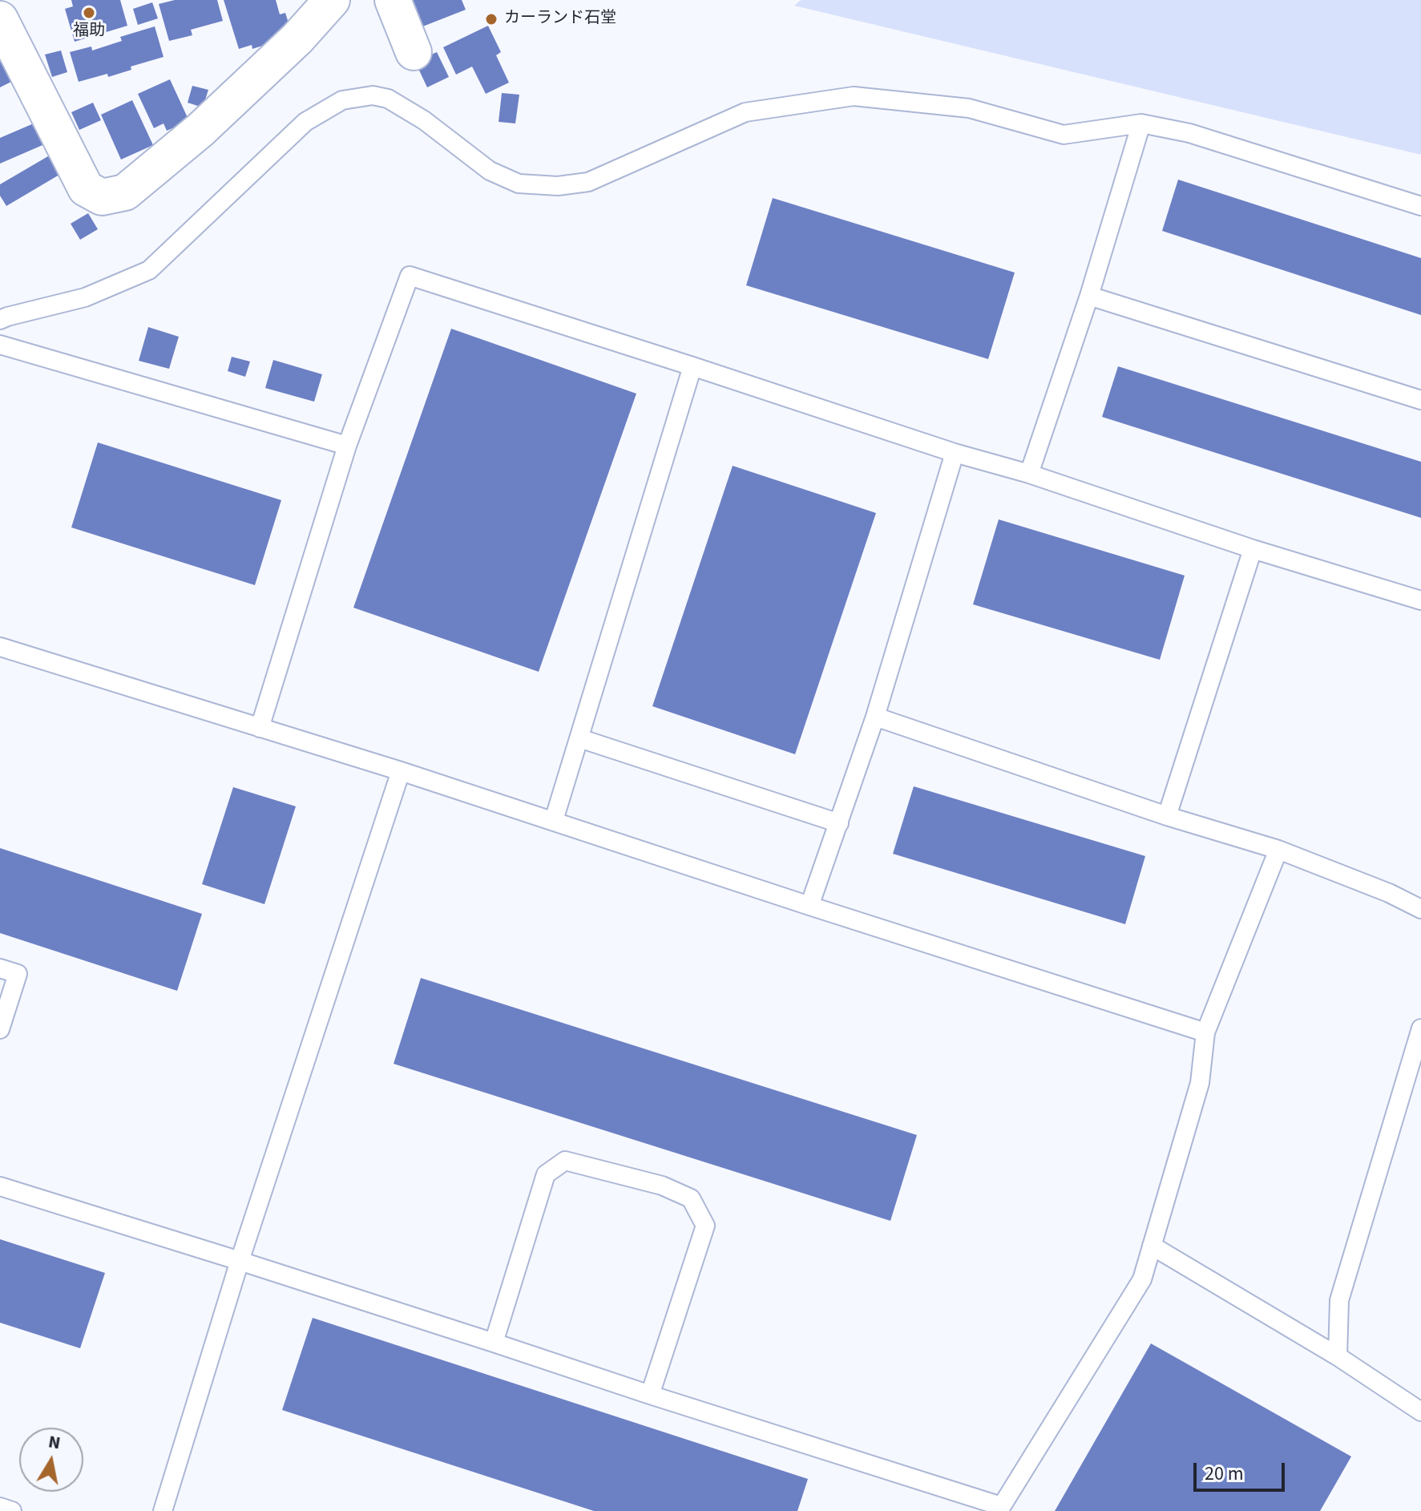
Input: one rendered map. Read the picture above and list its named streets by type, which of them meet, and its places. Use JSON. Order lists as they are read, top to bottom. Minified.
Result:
{"places":["福助","カーランド石堂"],"scale_bar":"20 m","north":"top"}
